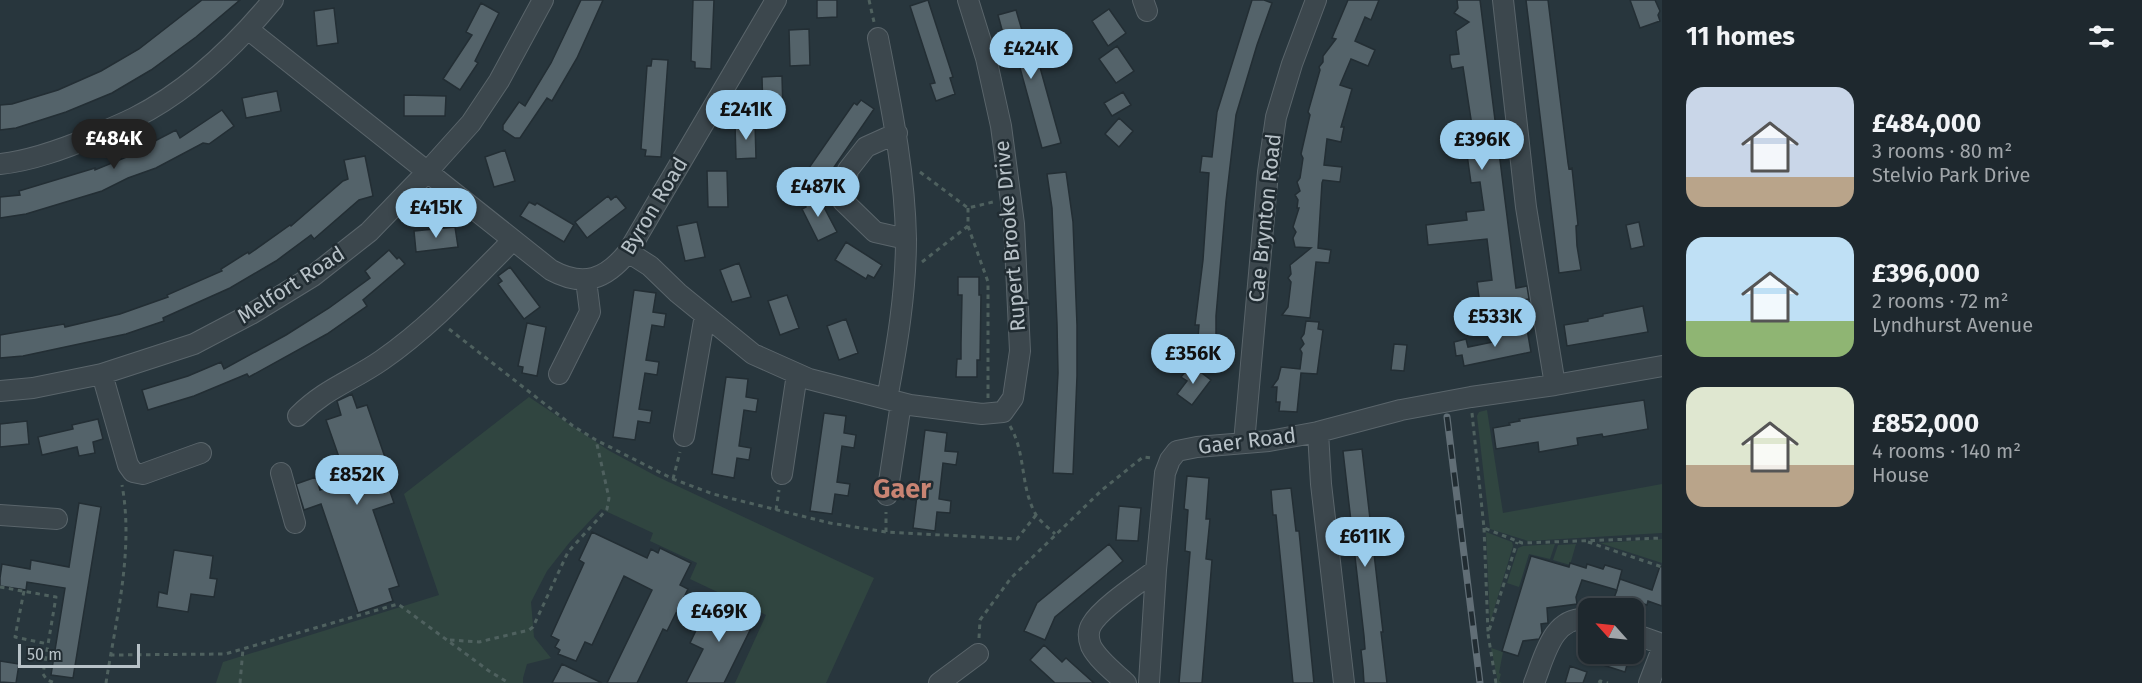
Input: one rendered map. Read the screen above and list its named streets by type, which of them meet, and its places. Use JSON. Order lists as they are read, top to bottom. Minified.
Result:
{"streets":{"street":["Byron Road","Cae Brynton Road","Rupert Brooke Drive","Melfort Road","Gaer Road"]},"crossings":[["Cae Brynton Road","Gaer Road"]],"districts":["Gaer"],"scale_bar":"50 m","north":"top left","page":{"heading":"11 homes","price":["£424K","£241K","£484K","£396K","£487K","£415K","£533K","£356K","£852K","£611K","£469K"],"list":[{"name":"£484,000","note":"3 rooms · 80 m² · Stelvio Park Drive"},{"name":"£396,000","note":"2 rooms · 72 m² · Lyndhurst Avenue"},{"name":"£852,000","note":"4 rooms · 140 m² · House"}],"scale":"50 m"}}
